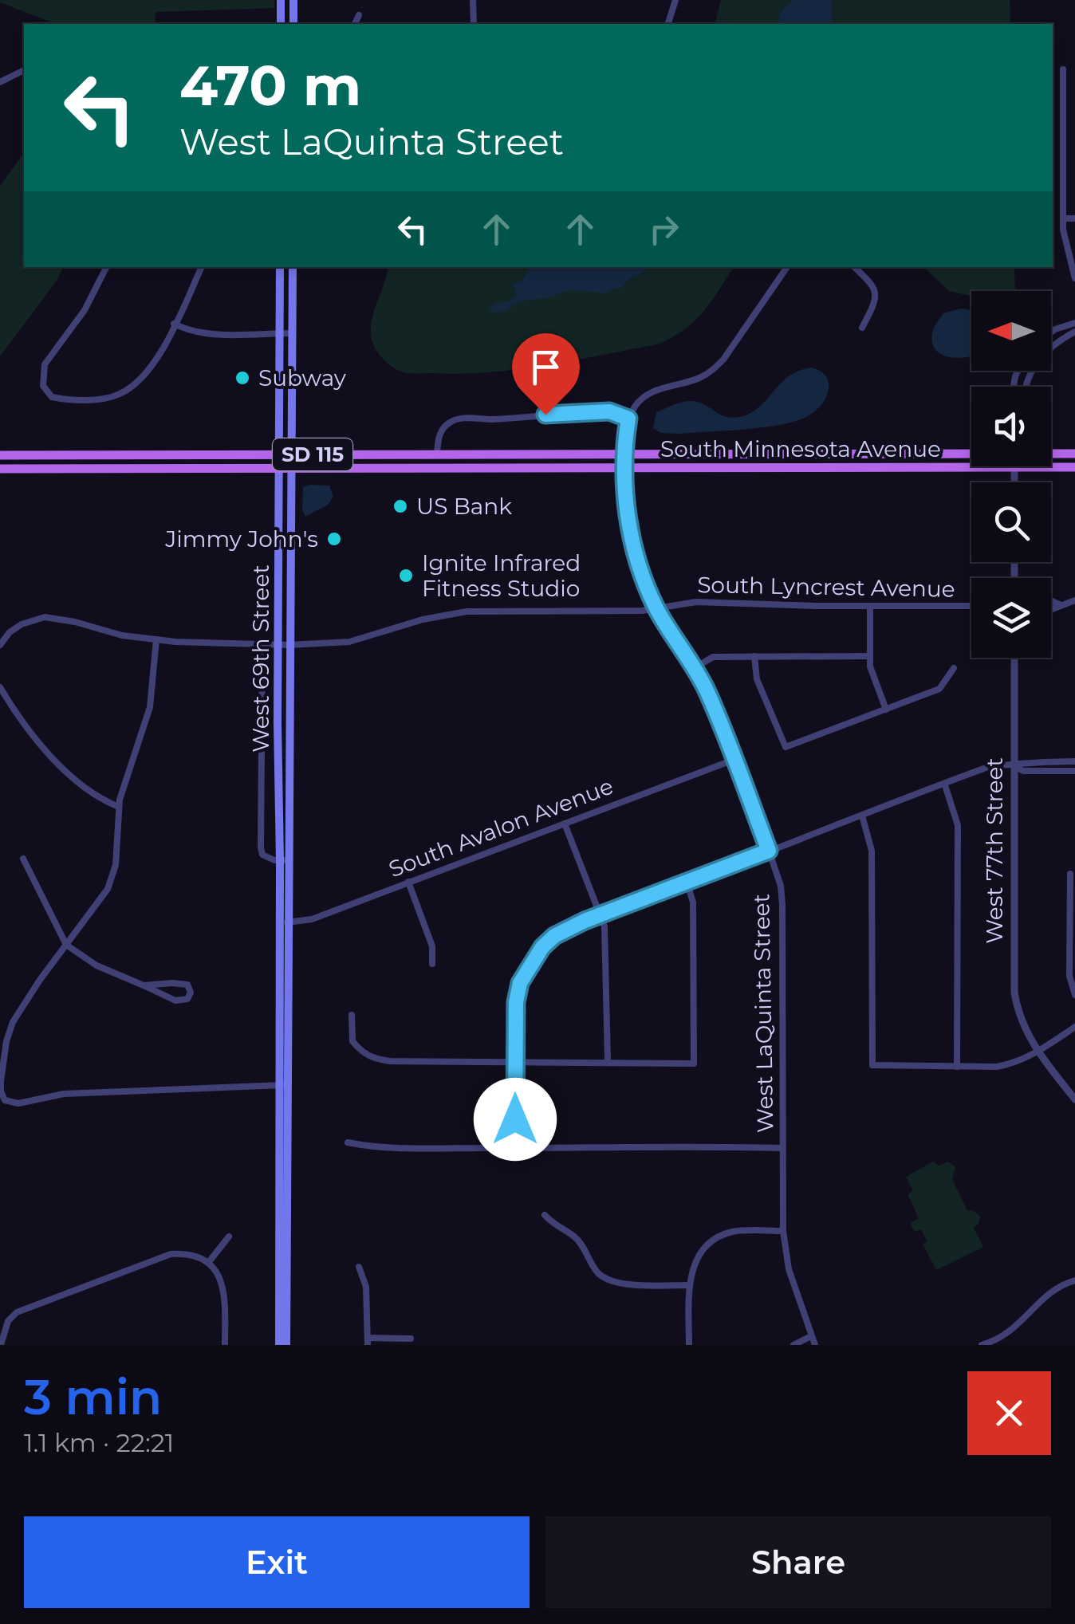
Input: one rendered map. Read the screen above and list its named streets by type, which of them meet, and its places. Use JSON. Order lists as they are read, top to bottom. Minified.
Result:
{"streets":{"main road":["South Minnesota Avenue","SD 115","West 69th Street"],"street":["South Lyncrest Avenue","South Avalon Avenue","West 77th Street","West LaQuinta Street"]},"crossings":[["South Minnesota Avenue","West 69th Street"],["South Minnesota Avenue","West LaQuinta Street"],["South Lyncrest Avenue","West 69th Street"],["South Lyncrest Avenue","West LaQuinta Street"],["West 69th Street","South Avalon Avenue"],["South Avalon Avenue","West LaQuinta Street"]],"places":["Subway","US Bank","Jimmy John's","Ignite Infrared Fitness Studio"],"north":"left","page":{"turn":["470 m","West LaQuinta Street"],"heading":["3 min","1.1 km · 22:21"],"buttons":["Exit","Share"]}}
